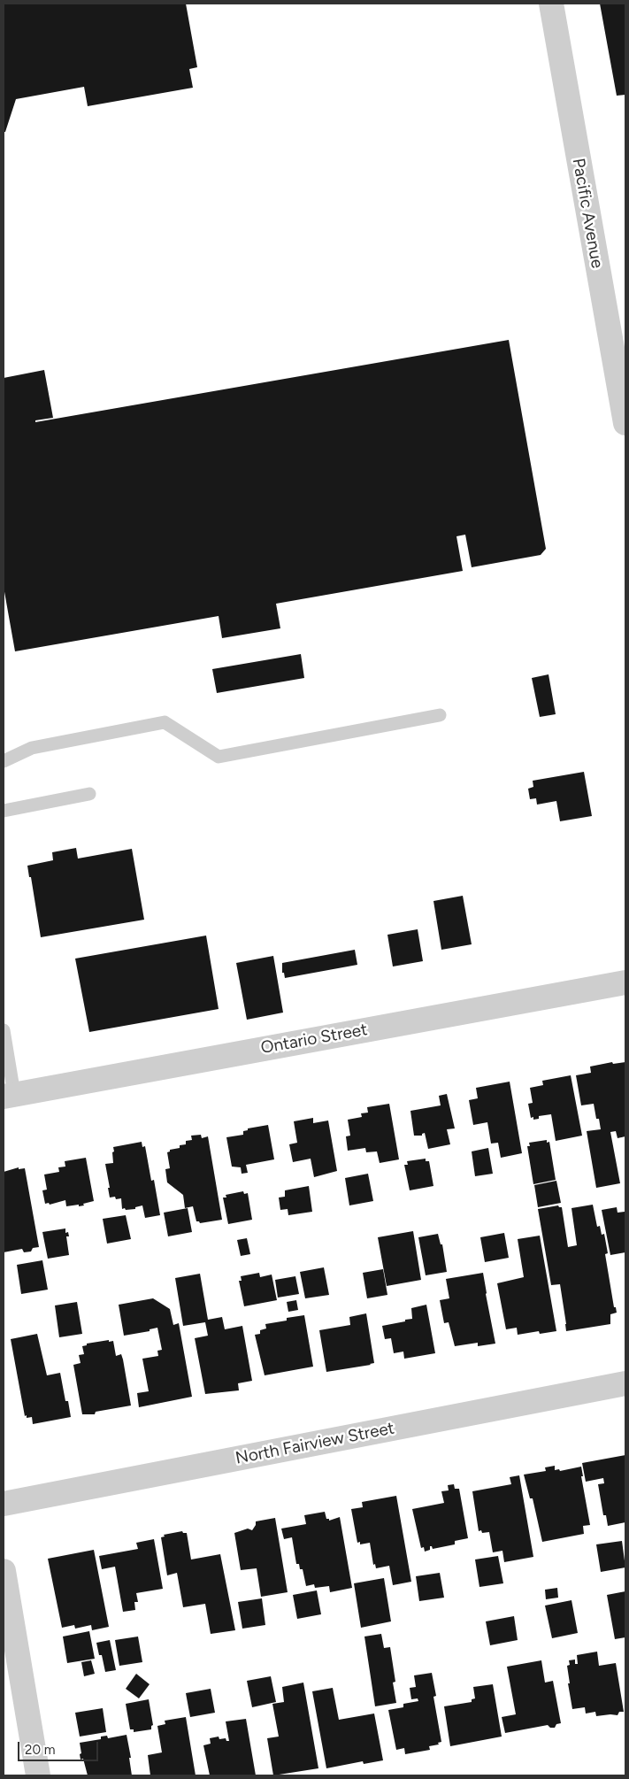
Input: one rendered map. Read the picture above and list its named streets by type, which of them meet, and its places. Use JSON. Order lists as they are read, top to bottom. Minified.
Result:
{"streets":{"street":["Pacific Avenue","Ontario Street","North Fairview Street"]},"scale_bar":"20 m"}
